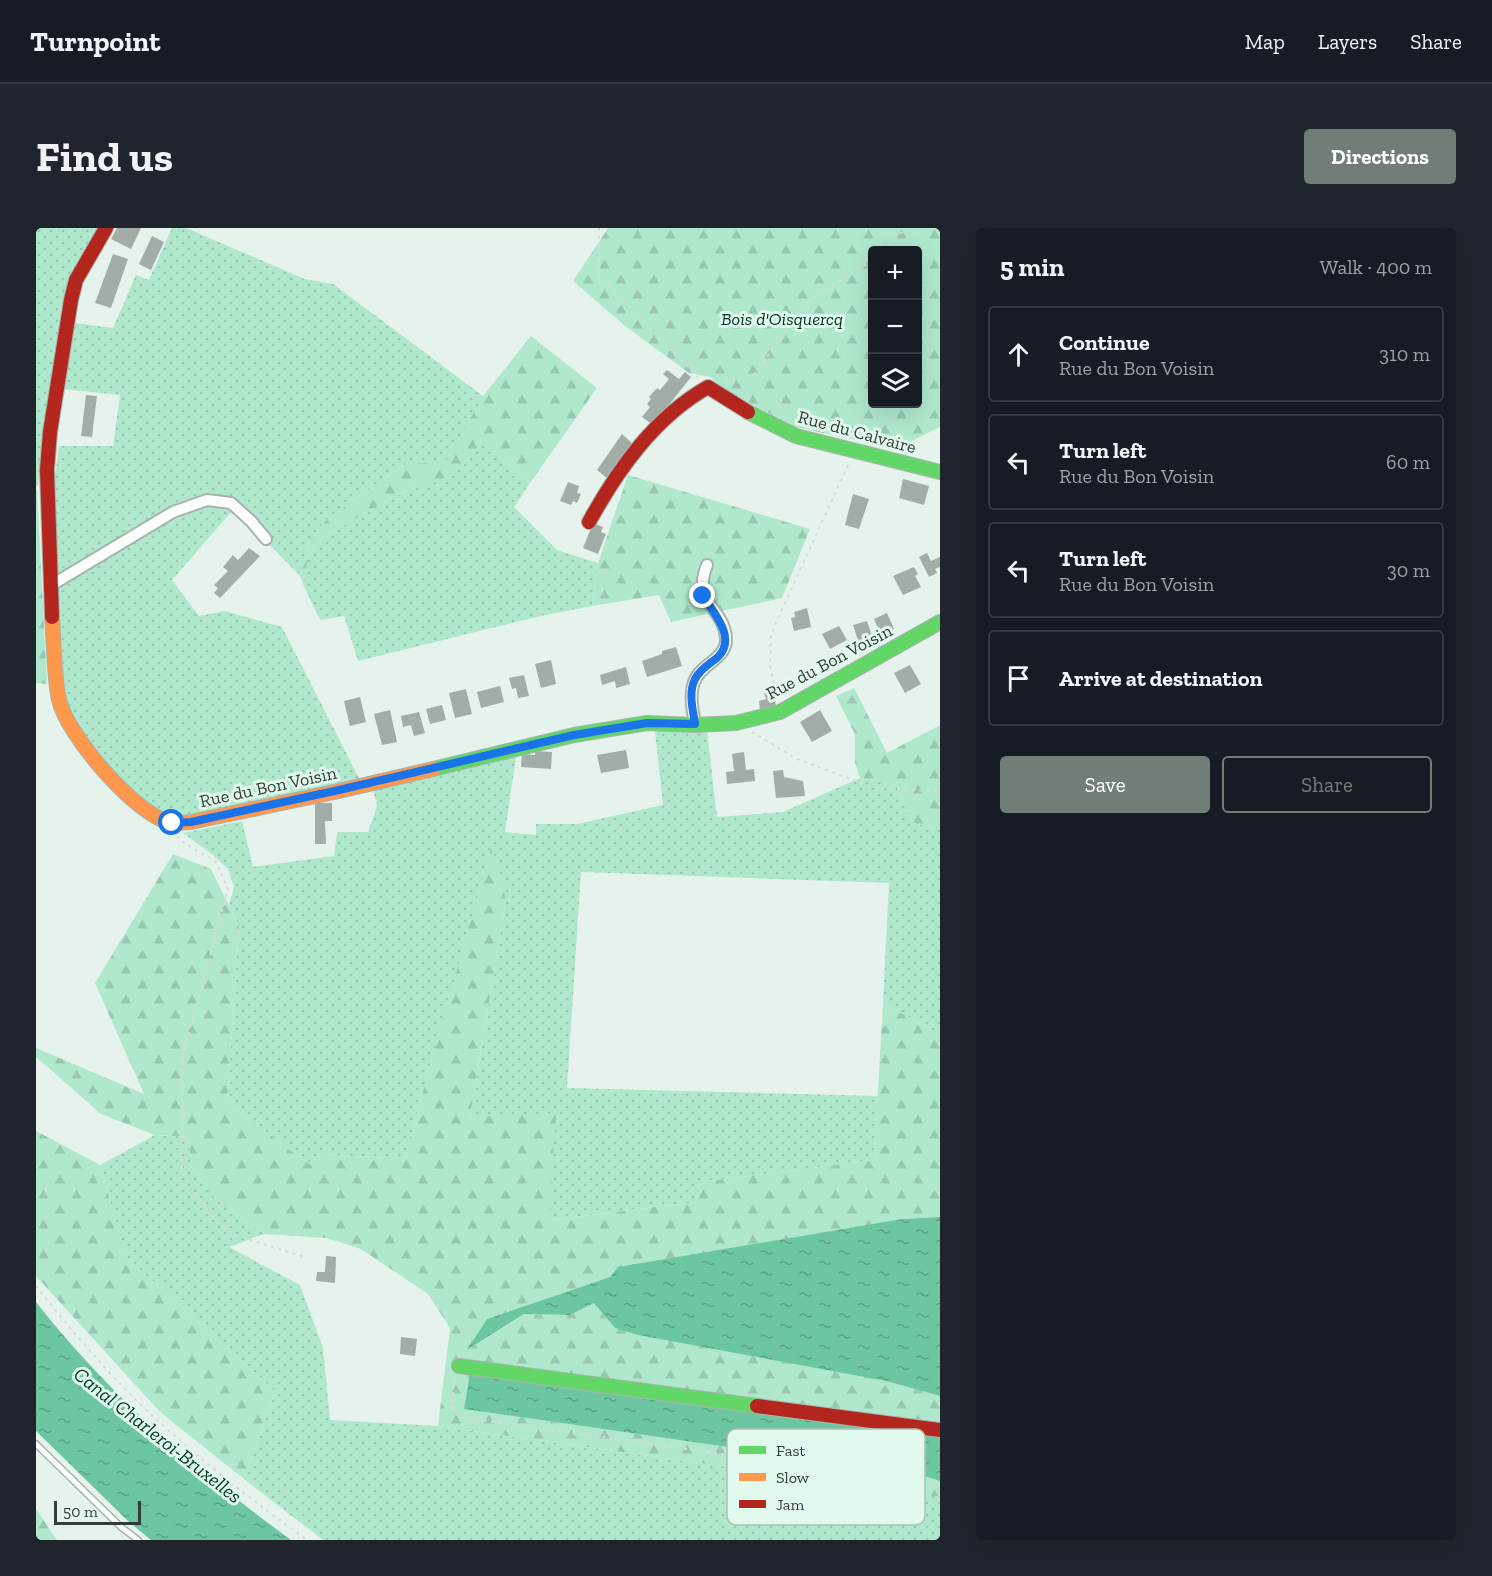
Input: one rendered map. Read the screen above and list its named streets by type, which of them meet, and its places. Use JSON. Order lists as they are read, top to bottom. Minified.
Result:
{"streets":{"street":["Rue du Calvaire","Rue du Bon Voisin"]},"water":["Canal Charleroi-Bruxelles"],"parks":["Bois d'Oisquercq"],"legend":["Fast","Slow","Jam"],"scale_bar":"50 m","page":{"header":"Turnpoint","nav":["Map","Layers","Share"],"buttons":["Directions",["Save","Share"]],"title":"Find us","heading":["5 min","Walk · 400 m"],"map_buttons":["+","−"],"list":[["Continue","Rue du Bon Voisin","310 m"],["Turn left","Rue du Bon Voisin","60 m"],["Turn left","Rue du Bon Voisin","30 m"],"Arrive at destination"],"scale":"50 m"}}
